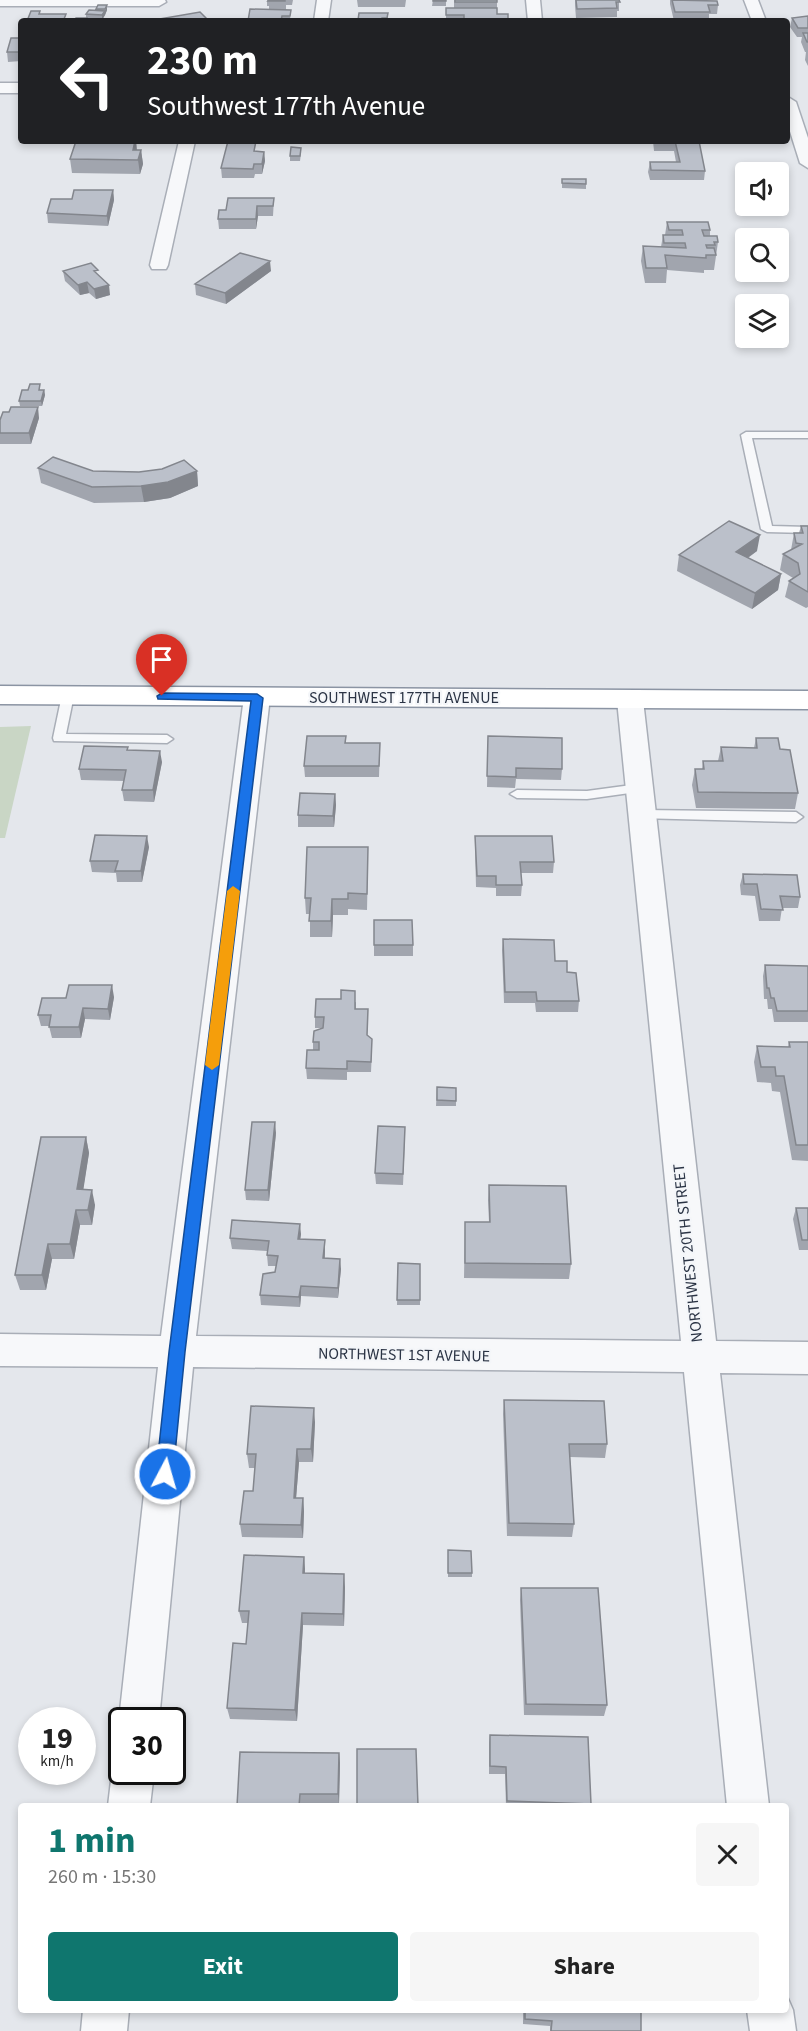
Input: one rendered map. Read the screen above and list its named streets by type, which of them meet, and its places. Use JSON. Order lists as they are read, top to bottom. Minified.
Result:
{"streets":{"highway":["SOUTHWEST 177TH AVENUE"],"street":["NORTHWEST 20TH STREET","NORTHWEST 1ST AVENUE"]},"crossings":[["SOUTHWEST 177TH AVENUE","NORTHWEST 20TH STREET"],["NORTHWEST 20TH STREET","NORTHWEST 1ST AVENUE"]],"page":{"turn":["230 m","Southwest 177th Avenue"],"speed":"19 km/h","limit":"30","heading":["1 min","260 m · 15:30"],"buttons":["Exit","Share"]}}
